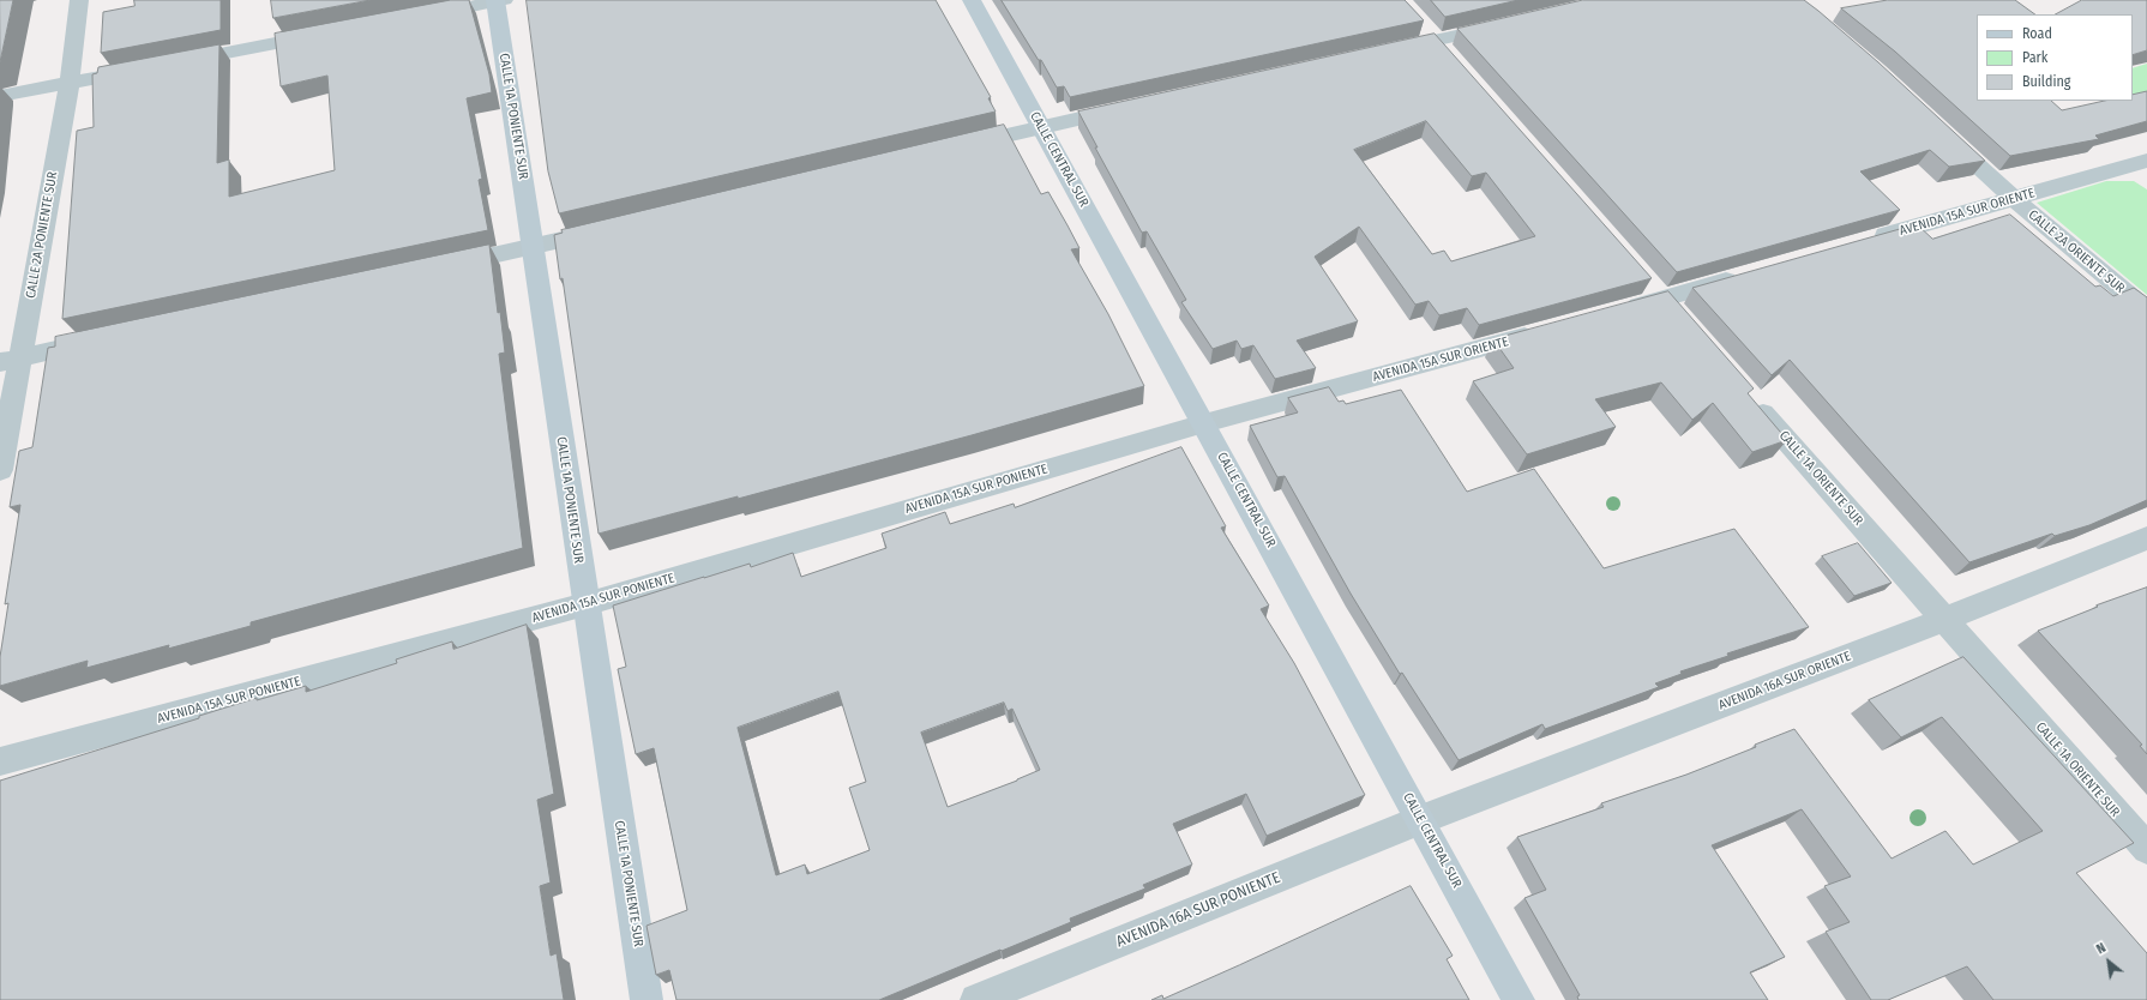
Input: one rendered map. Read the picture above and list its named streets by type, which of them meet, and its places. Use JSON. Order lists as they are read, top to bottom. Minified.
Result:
{"streets":{"street":["CALLE 1A PONIENTE SUR","CALLE CENTRAL SUR","AVENIDA 15A SUR ORIENTE","CALLE 2A PONIENTE SUR","CALLE 2A ORIENTE SUR","CALLE 1A ORIENTE SUR","AVENIDA 15A SUR PONIENTE","AVENIDA 16A SUR ORIENTE","AVENIDA 16A SUR PONIENTE"]},"crossings":[["CALLE 1A PONIENTE SUR","AVENIDA 15A SUR PONIENTE"],["CALLE CENTRAL SUR","AVENIDA 15A SUR ORIENTE"],["CALLE CENTRAL SUR","AVENIDA 15A SUR PONIENTE"],["CALLE CENTRAL SUR","AVENIDA 16A SUR ORIENTE"],["CALLE CENTRAL SUR","AVENIDA 16A SUR PONIENTE"],["AVENIDA 15A SUR ORIENTE","CALLE 2A ORIENTE SUR"],["AVENIDA 15A SUR ORIENTE","AVENIDA 15A SUR PONIENTE"],["CALLE 1A ORIENTE SUR","AVENIDA 16A SUR ORIENTE"],["AVENIDA 16A SUR ORIENTE","AVENIDA 16A SUR PONIENTE"]],"legend":["Road","Park","Building"],"north":"top left"}
